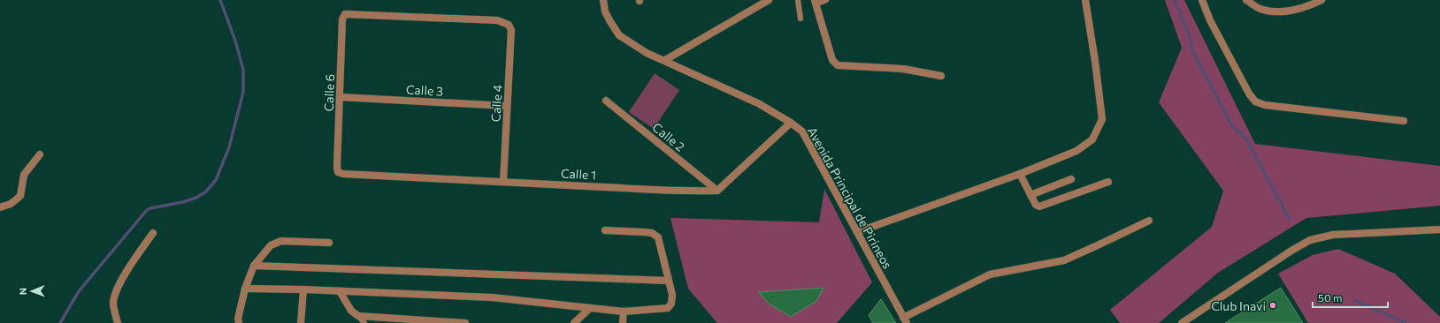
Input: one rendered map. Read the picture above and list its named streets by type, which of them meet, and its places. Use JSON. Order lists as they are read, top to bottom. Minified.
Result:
{"streets":{"street":["Calle 3","Calle 6","Calle 4","Calle 2","Calle 1","Avenida Principal de Pirineos"]},"crossings":[["Calle 3","Calle 6"],["Calle 3","Calle 4"],["Calle 6","Calle 4"],["Calle 6","Calle 1"],["Calle 4","Calle 1"],["Calle 2","Calle 1"]],"places":["Club Inavi"],"scale_bar":"50 m","north":"left"}
